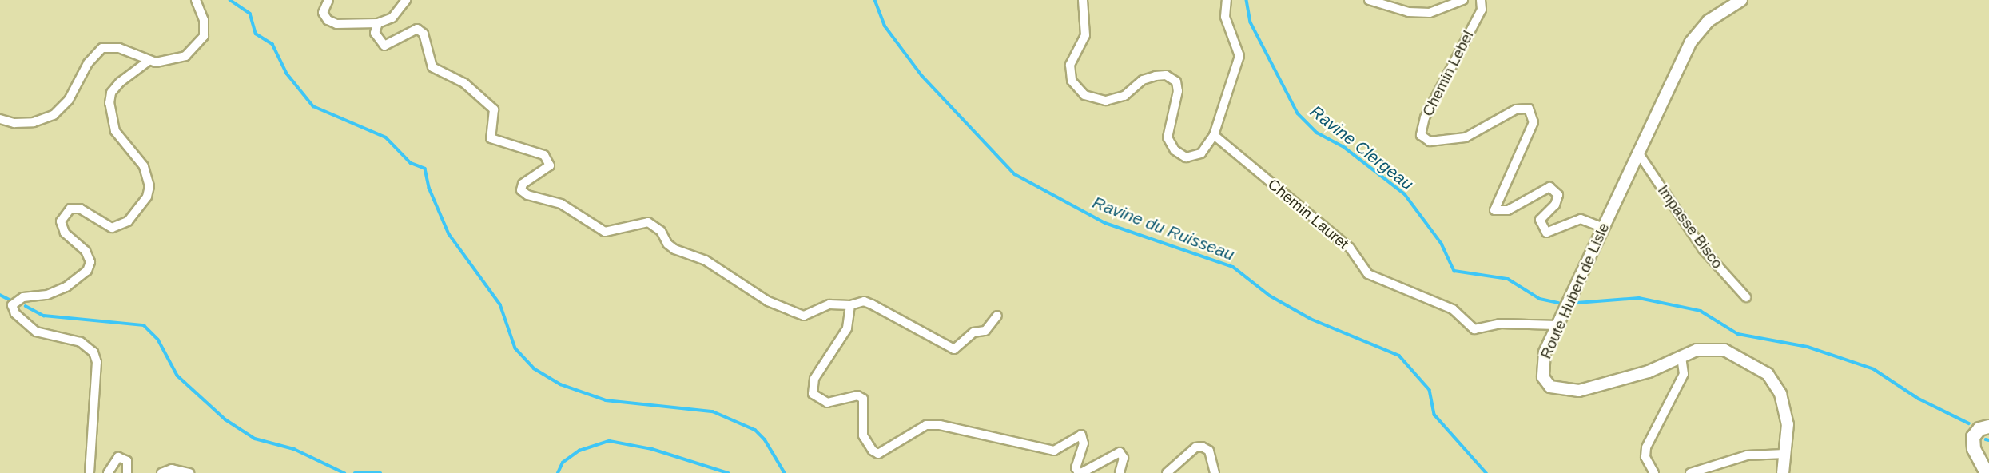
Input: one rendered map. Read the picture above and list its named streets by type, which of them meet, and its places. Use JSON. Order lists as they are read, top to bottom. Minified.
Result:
{"streets":{"main road":["Route Hubert de Lisle"],"street":["Chemin Lebel","Chemin Lauret","Impasse Bisco"]},"crossings":[["Chemin Lebel","Route Hubert de Lisle"],["Chemin Lauret","Route Hubert de Lisle"],["Impasse Bisco","Route Hubert de Lisle"]],"water":["Ravine Clergeau","Ravine du Ruisseau"]}
